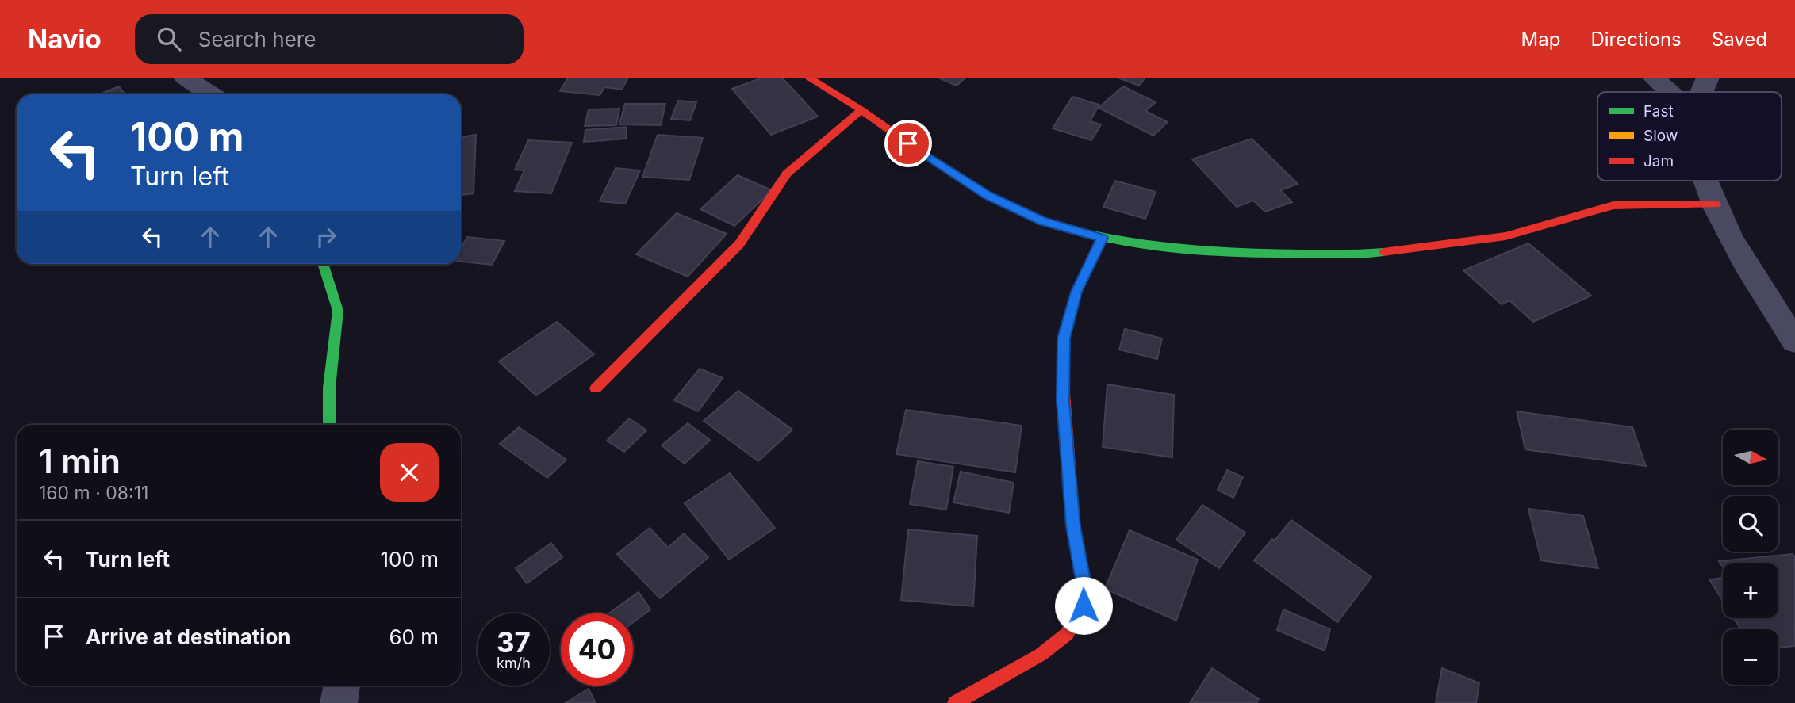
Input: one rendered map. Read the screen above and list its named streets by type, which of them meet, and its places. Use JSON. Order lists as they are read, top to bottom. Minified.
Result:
{"legend":["Fast","Slow","Jam"],"north":"right","page":{"header":"Navio","search":"Search here","nav":["Map","Directions","Saved"],"turn":["100 m","Turn left"],"heading":["1 min","160 m · 08:11"],"map_buttons":["+","−"],"list":[{"name":"Turn left","value":"100 m"},{"name":"Arrive at destination","value":"60 m"}],"speed":"37 km/h","limit":"40"}}
